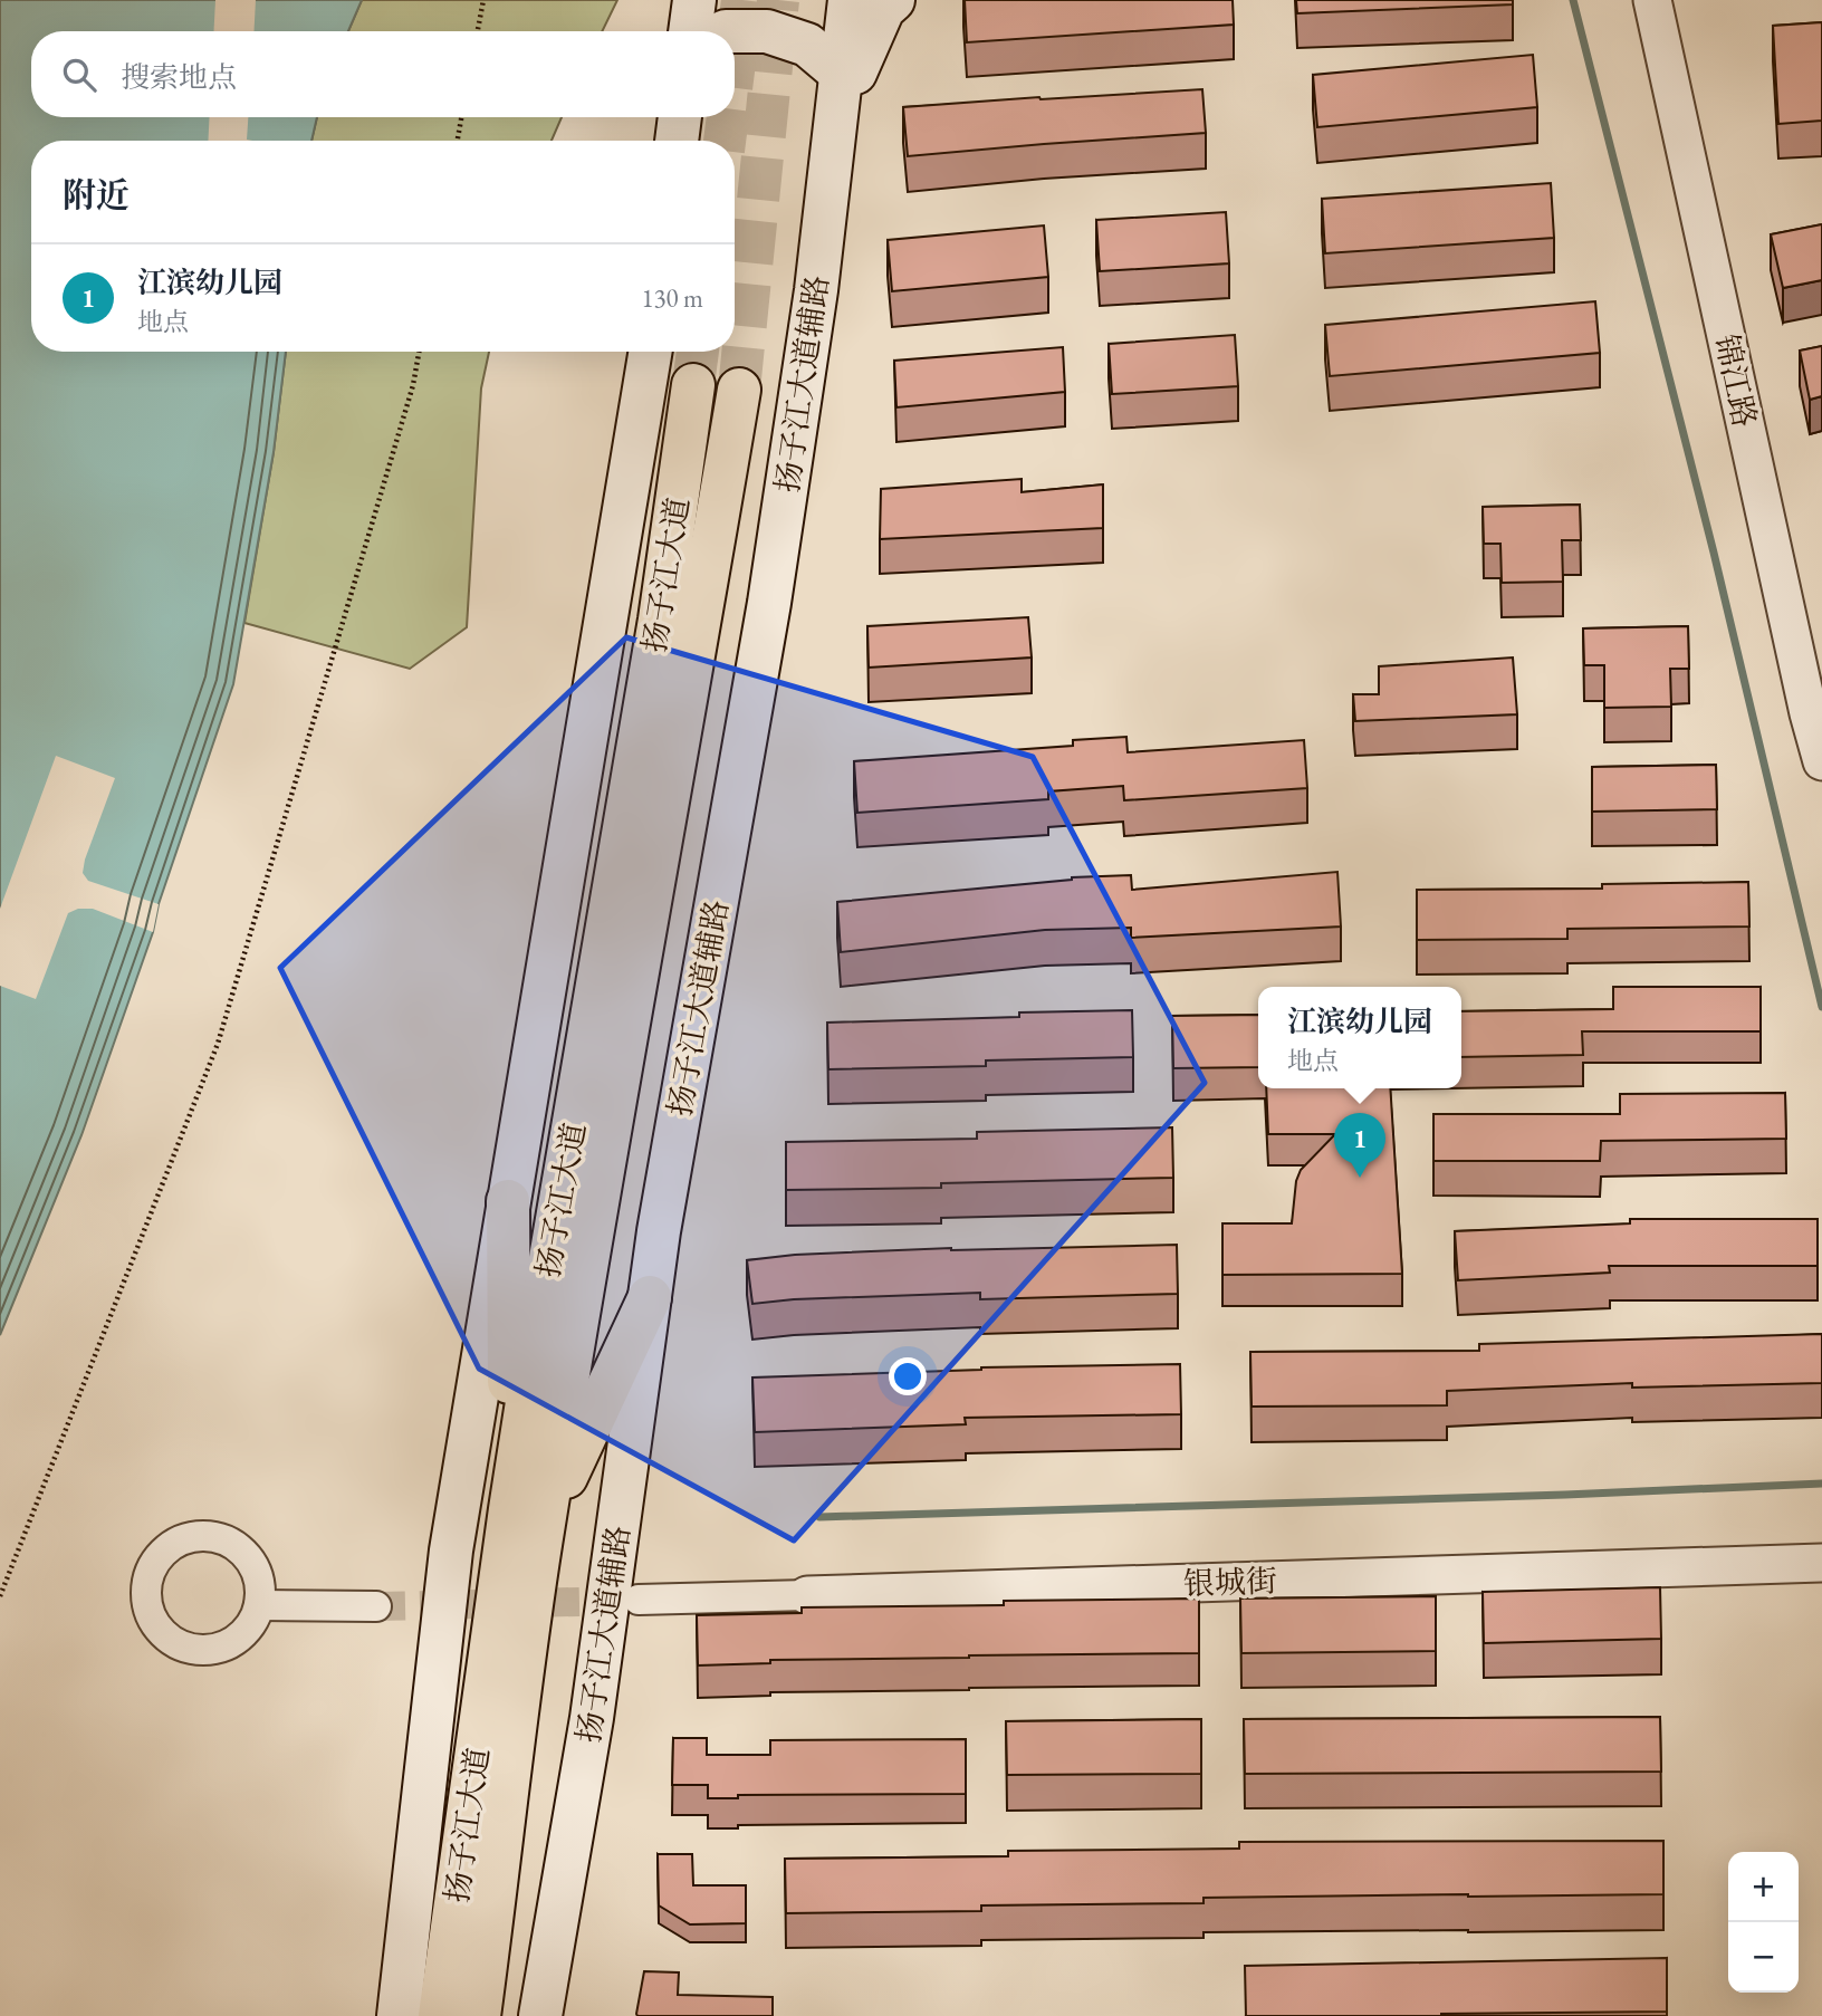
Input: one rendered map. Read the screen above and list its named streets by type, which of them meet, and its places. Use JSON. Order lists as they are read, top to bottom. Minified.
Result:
{"streets":{"highway":["扬子江大道"],"main road":["扬子江大道辅路"],"street":["锦江路","银城街"]},"page":{"search":"搜索地点","heading":"附近","list":[{"mark":"1","name":"江滨幼儿园","note":"地点","value":"130 m"}],"popup":["江滨幼儿园","地点"],"pins":"1","map_buttons":["+","−"]}}
